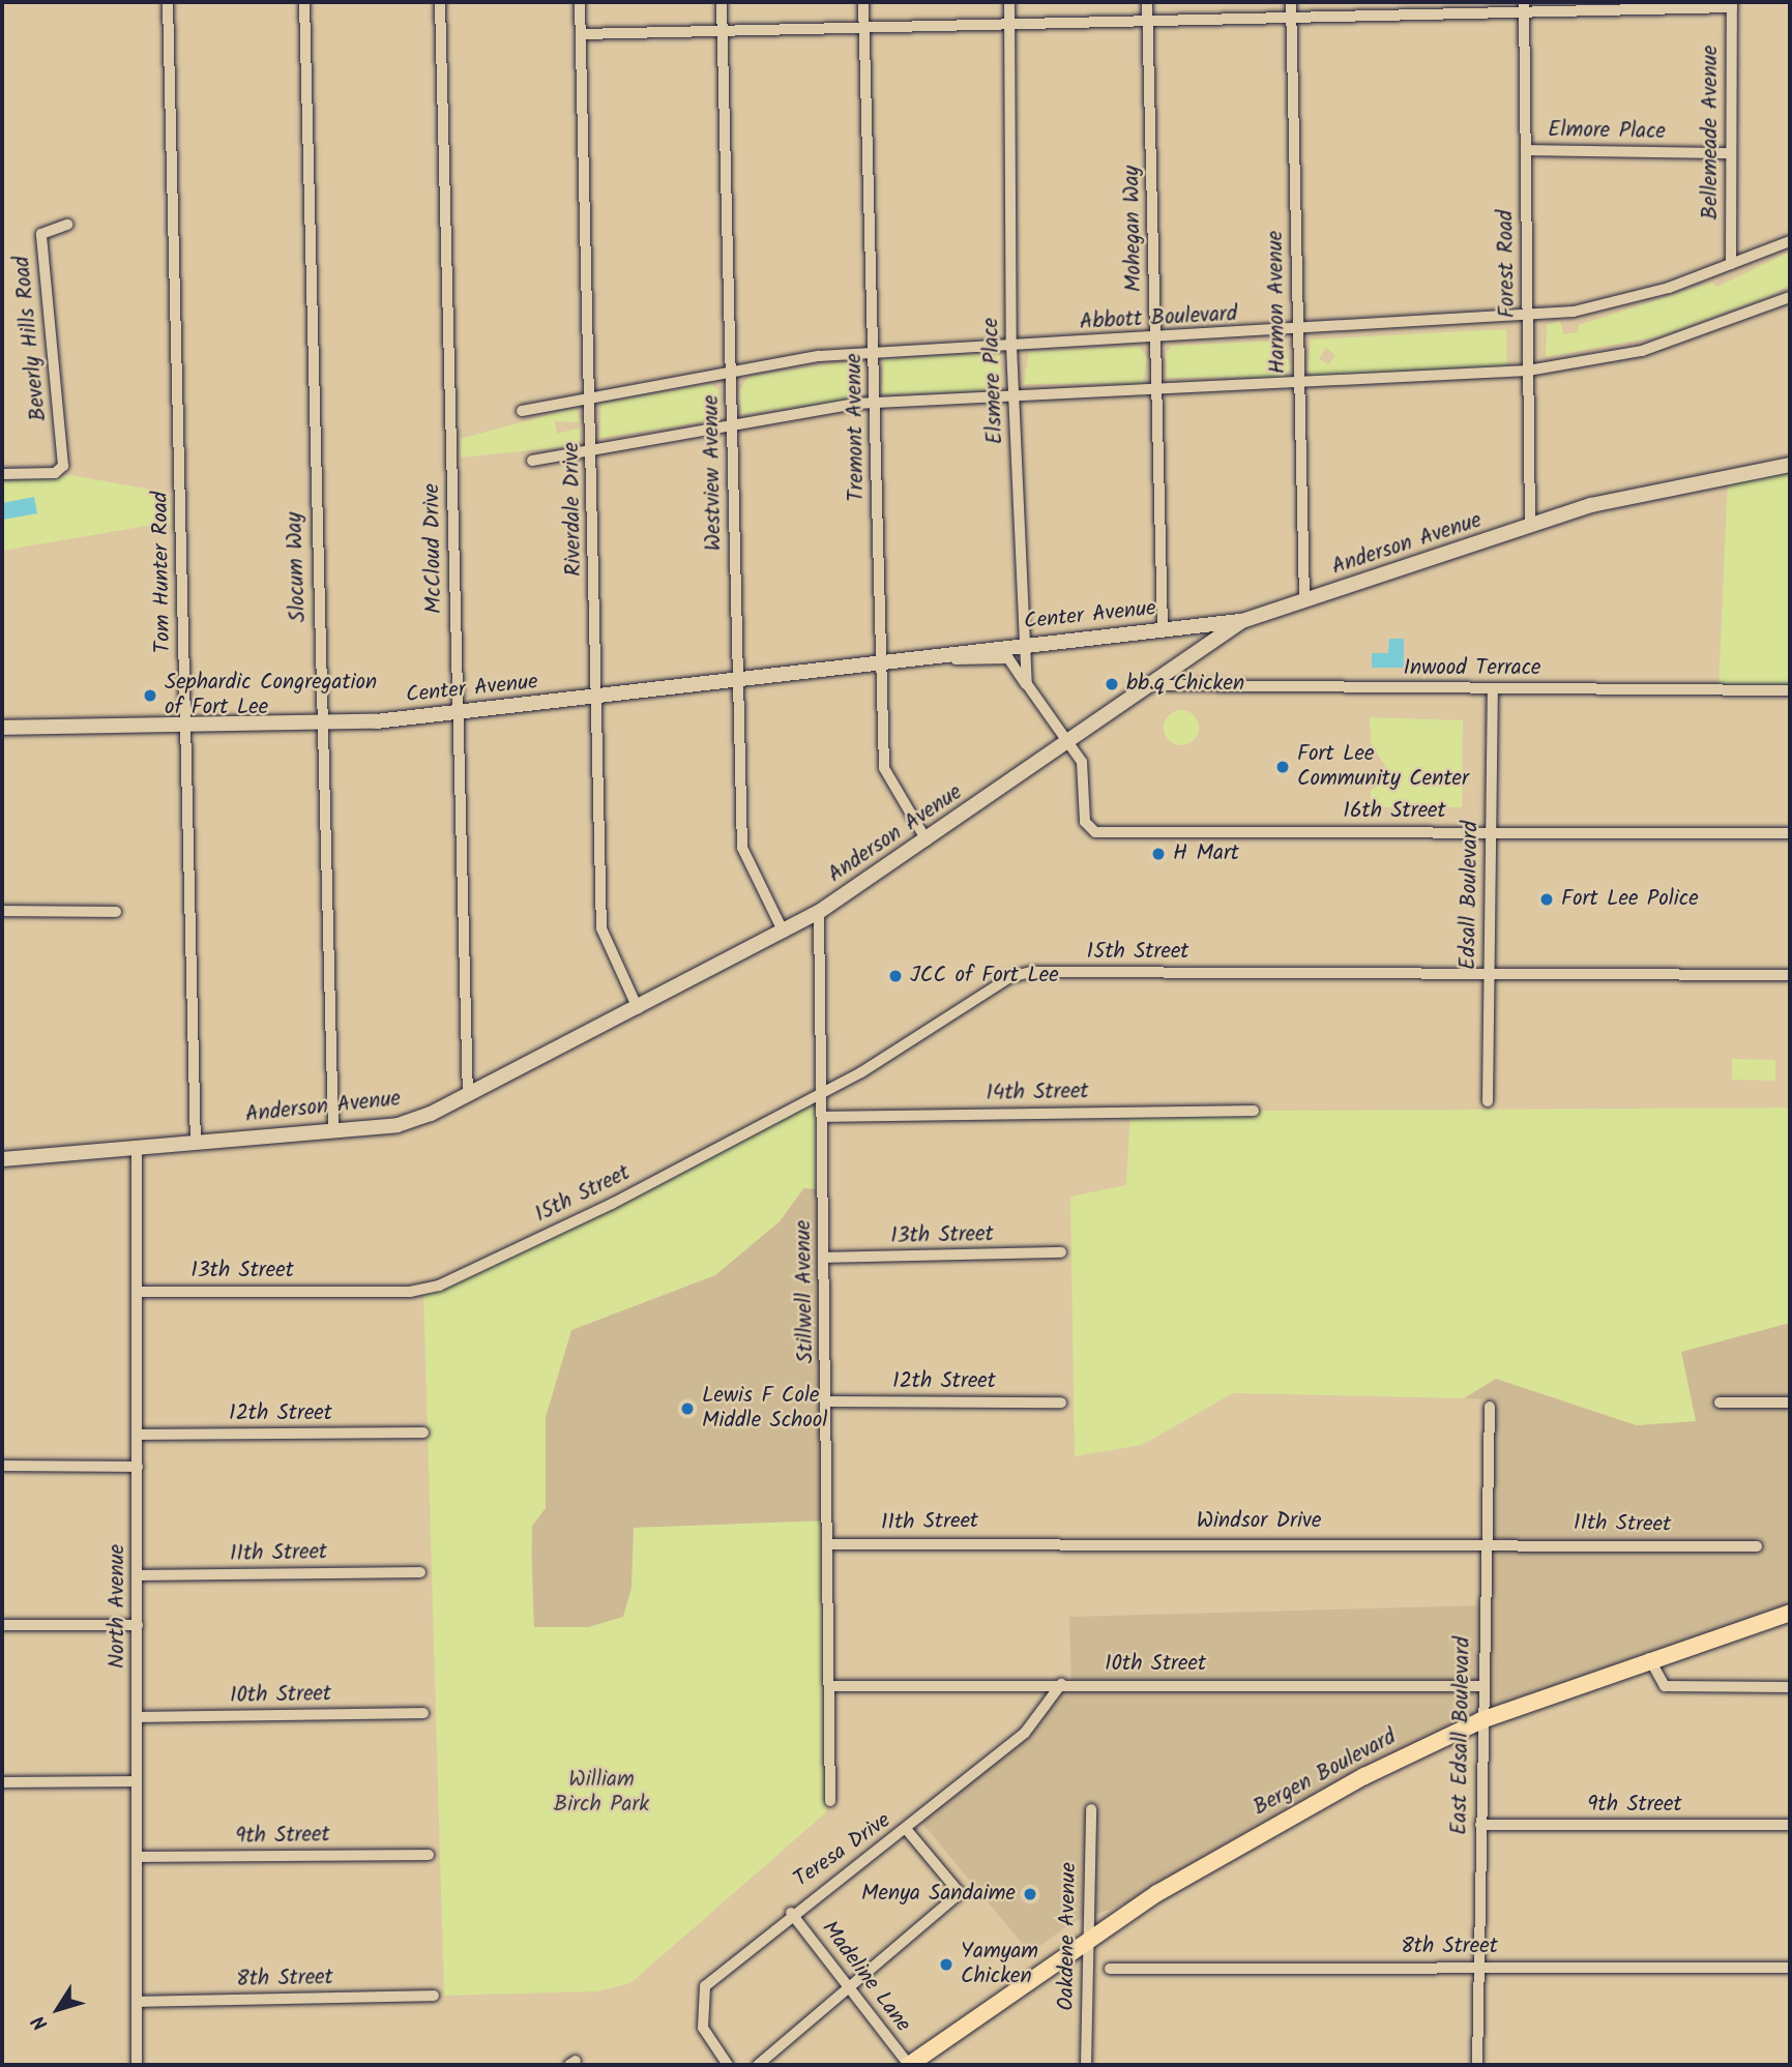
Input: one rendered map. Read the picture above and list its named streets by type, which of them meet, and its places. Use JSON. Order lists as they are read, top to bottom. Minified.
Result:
{"streets":{"main road":["Anderson Avenue","Center Avenue","Bergen Boulevard"],"street":["Elmore Place","Bellemeade Avenue","Mohegan Way","Forest Road","Harmon Avenue","Abbott Boulevard","Beverly Hills Road","Elsmere Place","Tremont Avenue","Westview Avenue","Riverdale Drive","McCloud Drive","Slocum Way","Tom Hunter Road","Inwood Terrace","16th Street","Edsall Boulevard","15th Street","14th Street","13th Street","Stillwell Avenue","12th Street","Windsor Drive","11th Street","North Avenue","10th Street","East Edsall Boulevard","9th Street","Teresa Drive","Oakdene Avenue","8th Street","Madeline Lane"]},"crossings":[["Elmore Place","Bellemeade Avenue"],["Elmore Place","Forest Road"],["Bellemeade Avenue","Abbott Boulevard"],["Mohegan Way","Abbott Boulevard"],["Mohegan Way","Center Avenue"],["Forest Road","Abbott Boulevard"],["Forest Road","Anderson Avenue"],["Harmon Avenue","Abbott Boulevard"],["Harmon Avenue","Anderson Avenue"],["Abbott Boulevard","Elsmere Place"],["Abbott Boulevard","Tremont Avenue"],["Abbott Boulevard","Westview Avenue"],["Abbott Boulevard","Riverdale Drive"],["Elsmere Place","Center Avenue"],["Tremont Avenue","Anderson Avenue"],["Tremont Avenue","Center Avenue"],["Westview Avenue","Anderson Avenue"],["Westview Avenue","Center Avenue"],["Riverdale Drive","Anderson Avenue"],["Riverdale Drive","Center Avenue"],["Anderson Avenue","McCloud Drive"],["Anderson Avenue","Slocum Way"],["Anderson Avenue","Tom Hunter Road"],["Anderson Avenue","Center Avenue"],["Anderson Avenue","Inwood Terrace"],["Anderson Avenue","16th Street"],["Anderson Avenue","Stillwell Avenue"],["Anderson Avenue","North Avenue"],["McCloud Drive","Center Avenue"],["Slocum Way","Center Avenue"],["Tom Hunter Road","Center Avenue"],["Inwood Terrace","Edsall Boulevard"],["16th Street","Edsall Boulevard"],["Edsall Boulevard","15th Street"],["15th Street","13th Street"],["15th Street","Stillwell Avenue"],["14th Street","Stillwell Avenue"],["13th Street","Stillwell Avenue"],["13th Street","North Avenue"],["Stillwell Avenue","12th Street"],["Stillwell Avenue","11th Street"],["Stillwell Avenue","10th Street"],["12th Street","North Avenue"],["Windsor Drive","11th Street"],["Windsor Drive","East Edsall Boulevard"],["11th Street","North Avenue"],["11th Street","East Edsall Boulevard"],["North Avenue","10th Street"],["North Avenue","9th Street"],["North Avenue","8th Street"],["10th Street","East Edsall Boulevard"],["10th Street","Teresa Drive"],["East Edsall Boulevard","Bergen Boulevard"],["East Edsall Boulevard","9th Street"],["East Edsall Boulevard","8th Street"],["Bergen Boulevard","Oakdene Avenue"],["Bergen Boulevard","Madeline Lane"],["Teresa Drive","Madeline Lane"]],"parks":["William Birch Park"],"places":["bb.q Chicken","Sephardic Congregation of Fort Lee","Fort Lee Community Center","H Mart","Fort Lee Police","JCC of Fort Lee","Lewis F Cole Middle School","Menya Sandaime","Yamyam Chicken"],"north":"bottom left"}
